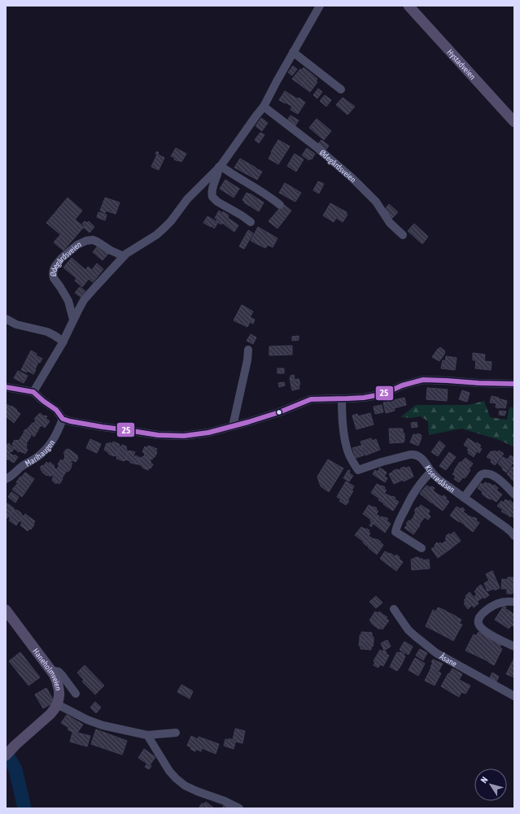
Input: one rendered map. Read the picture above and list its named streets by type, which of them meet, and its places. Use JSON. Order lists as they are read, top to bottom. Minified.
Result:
{"streets":{"main road":["Hystadveien","Haneholmveien"],"street":["Ødegårdsveien","Marihaugen","Kiserødåsen","Åsane"]},"lines":["transit line 25"],"north":"top left"}
